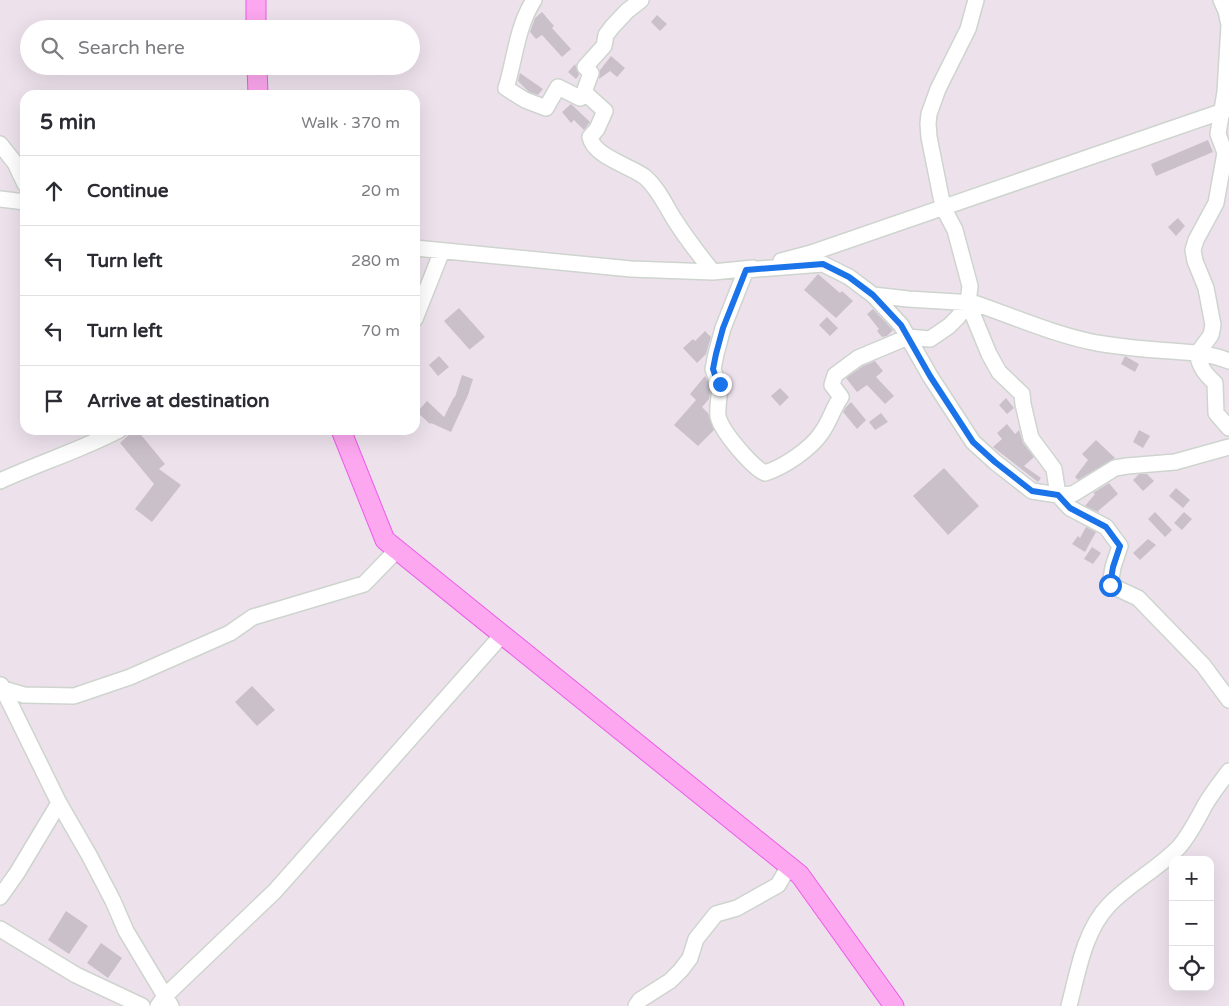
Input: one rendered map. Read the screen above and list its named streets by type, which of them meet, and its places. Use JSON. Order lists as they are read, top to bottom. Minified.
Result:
{"page":{"search":"Search here","heading":["5 min","Walk · 370 m"],"list":[["Continue","20 m"],["Turn left","280 m"],["Turn left","70 m"],"Arrive at destination"],"map_buttons":["+","−"]}}
